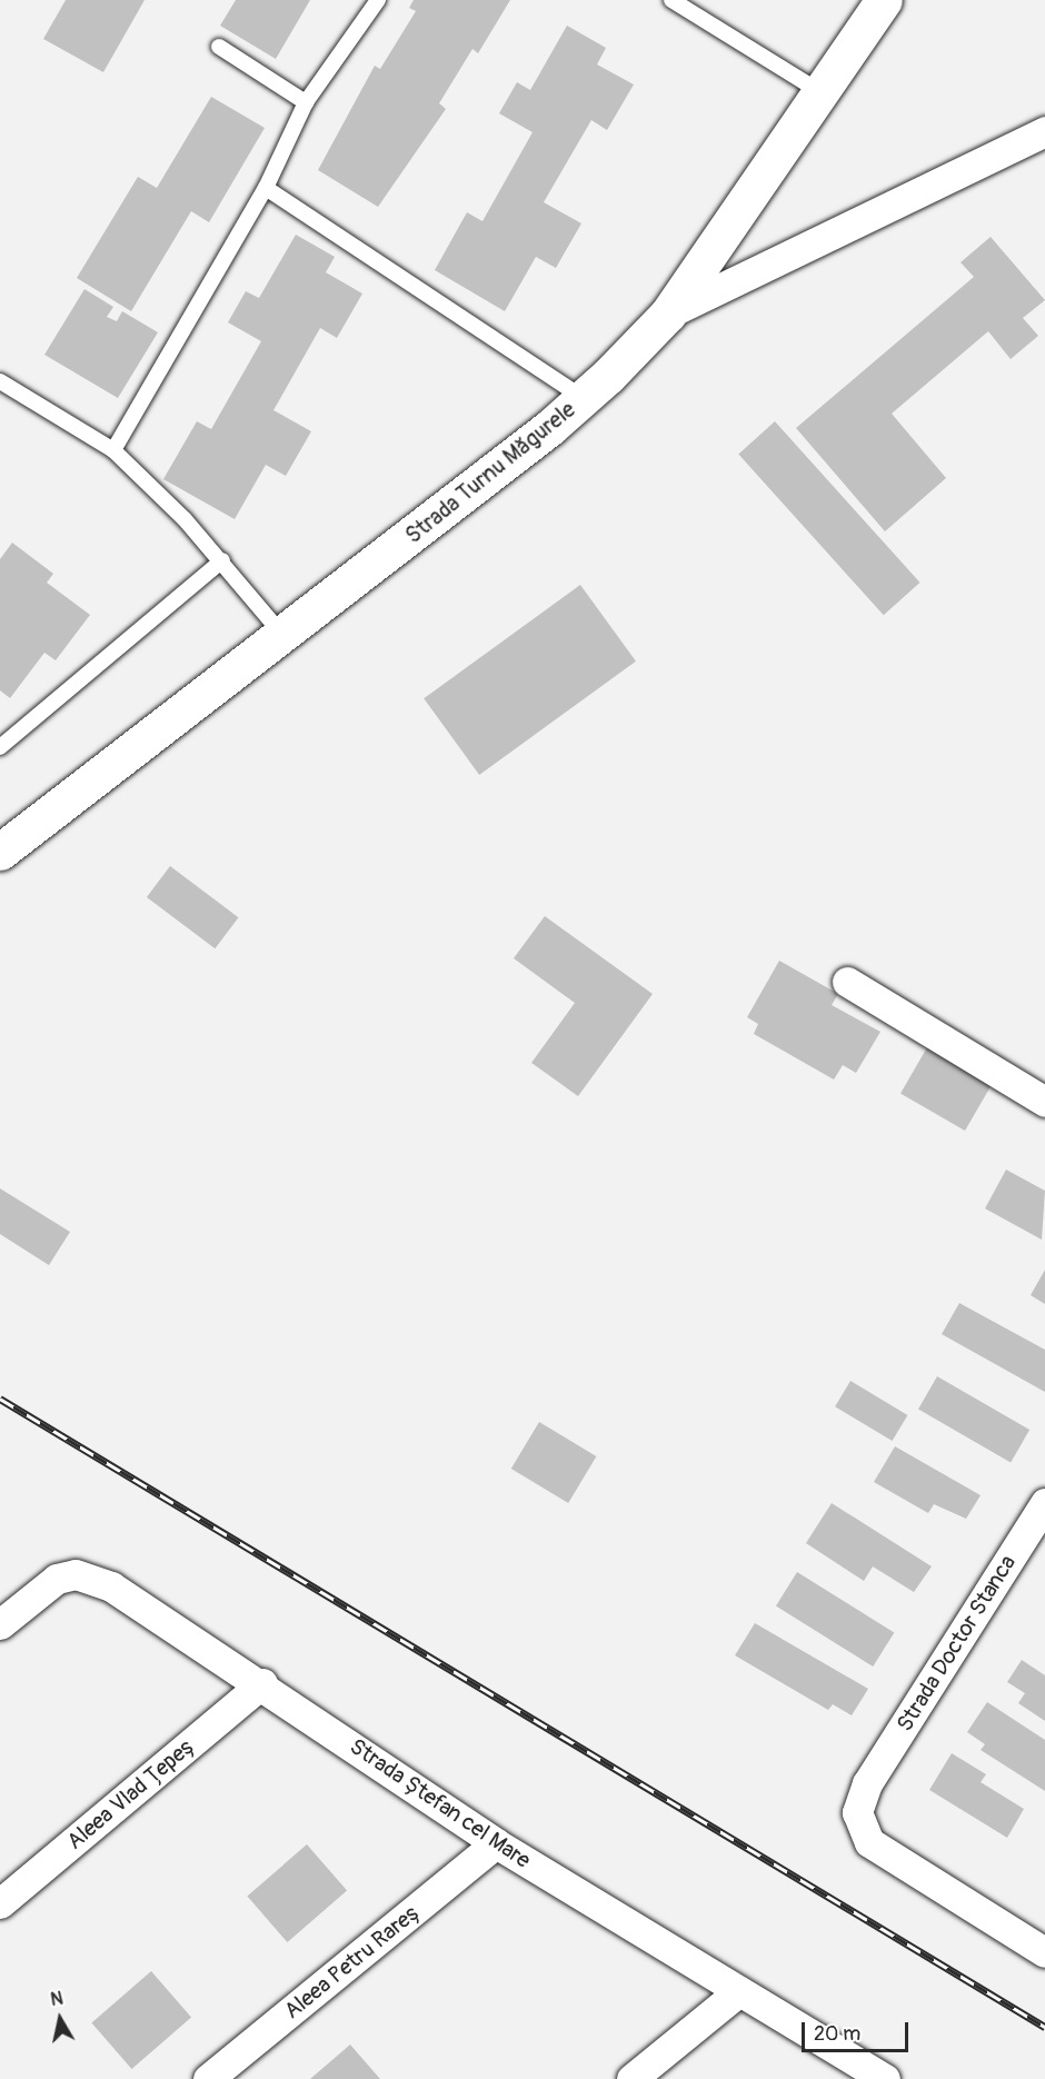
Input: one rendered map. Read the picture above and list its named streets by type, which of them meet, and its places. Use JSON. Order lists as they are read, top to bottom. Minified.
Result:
{"streets":{"main road":["Strada Turnu Măgurele"],"street":["Strada Doctor Stanca","Aleea Vlad Țepeș","Strada Ștefan cel Mare","Aleea Petru Rareș"]},"crossings":[["Aleea Vlad Țepeș","Strada Ștefan cel Mare"],["Strada Ștefan cel Mare","Aleea Petru Rareș"]],"scale_bar":"20 m","north":"top"}
